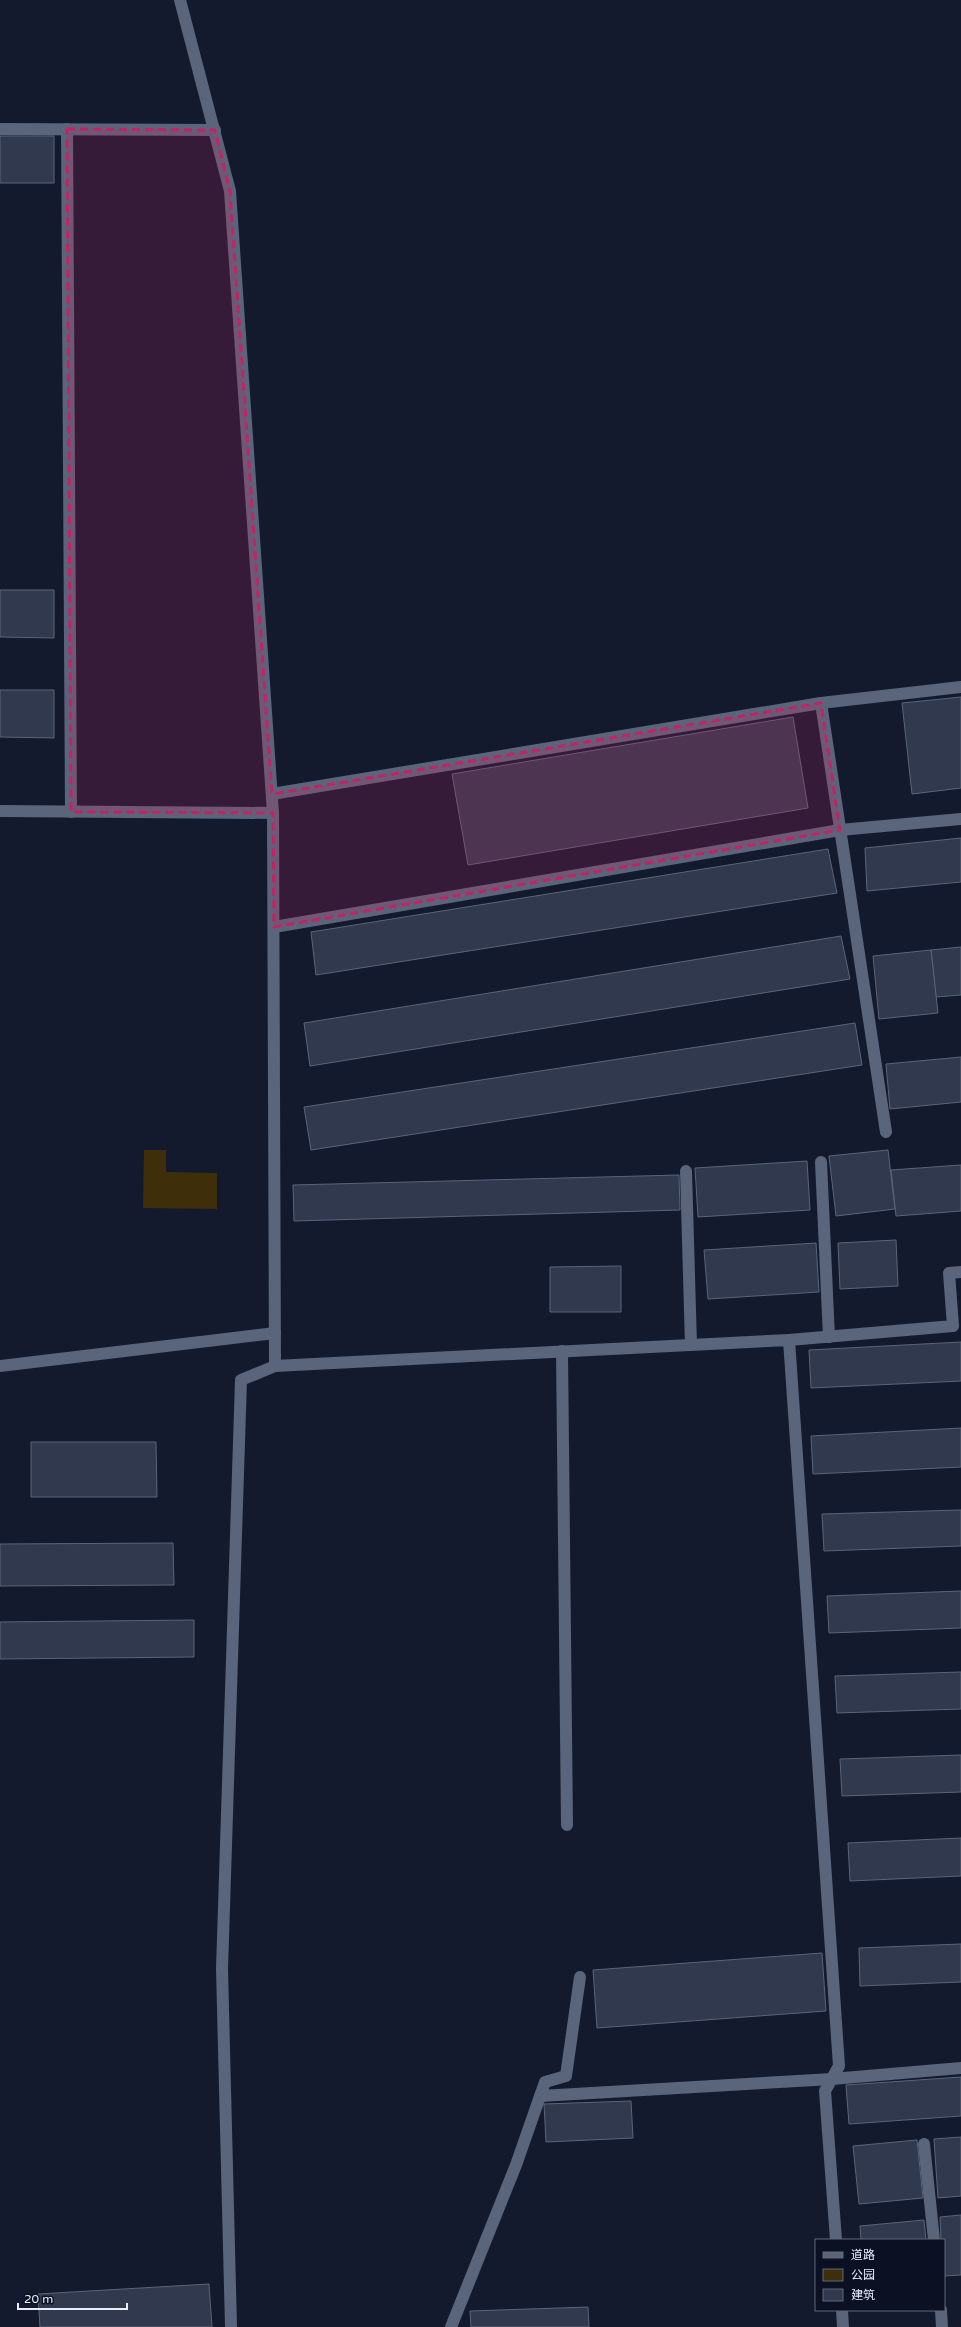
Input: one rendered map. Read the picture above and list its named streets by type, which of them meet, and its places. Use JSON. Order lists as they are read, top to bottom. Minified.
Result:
{"legend":["道路","公园","建筑"],"scale_bar":"20 m"}
